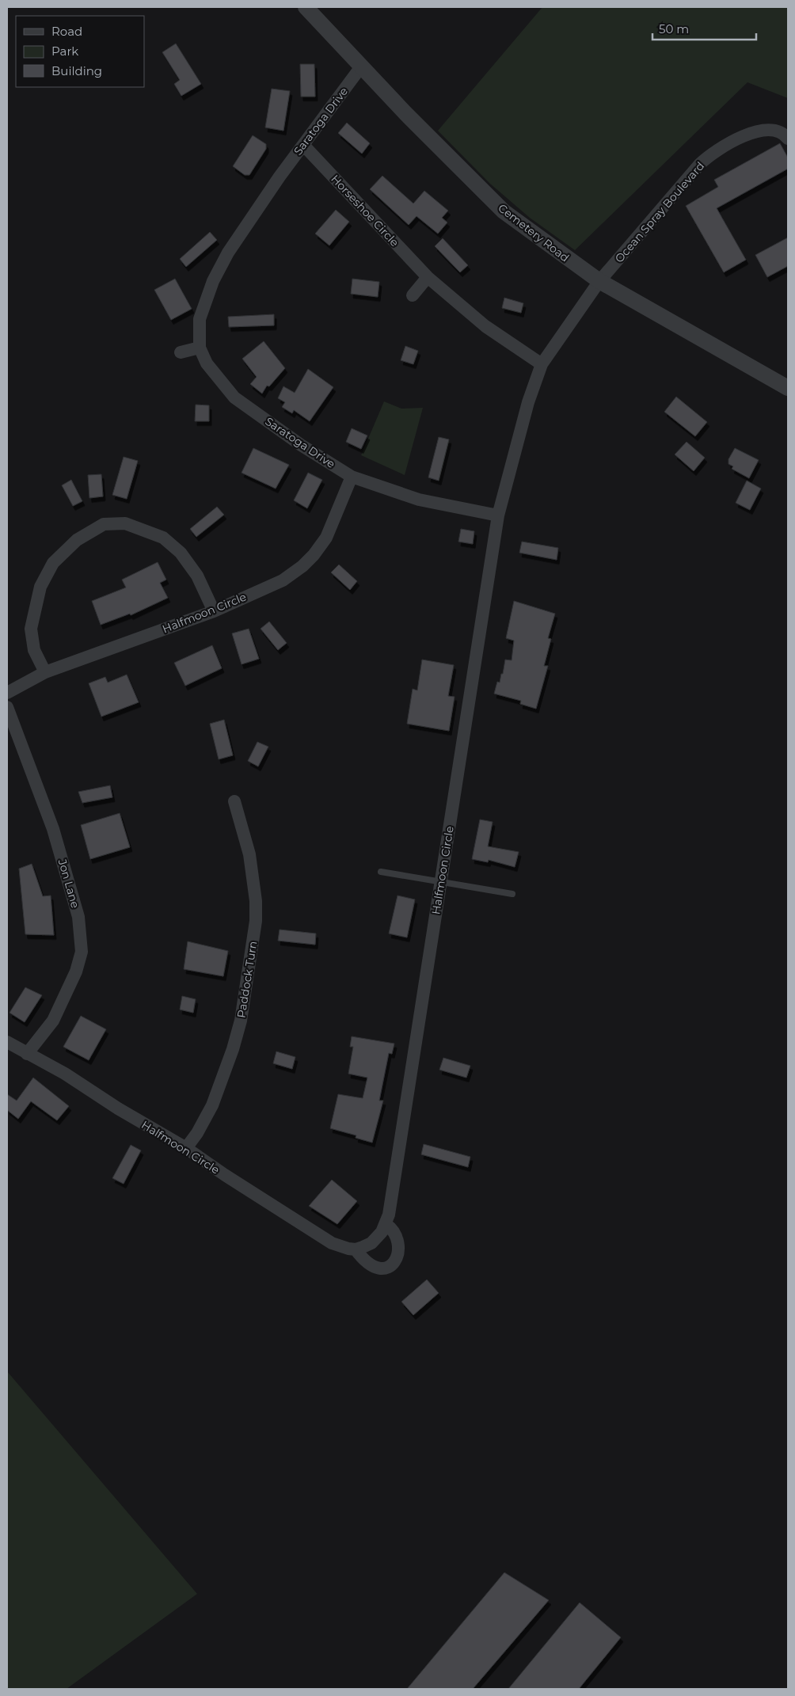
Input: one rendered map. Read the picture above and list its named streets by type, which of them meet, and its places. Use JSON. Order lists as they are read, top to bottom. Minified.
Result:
{"streets":{"street":["Saratoga Drive","Horseshoe Circle","Ocean Spray Boulevard","Cemetery Road","Halfmoon Circle","Jon Lane","Paddock Turn"]},"crossings":[["Saratoga Drive","Horseshoe Circle"],["Saratoga Drive","Cemetery Road"],["Saratoga Drive","Halfmoon Circle"],["Ocean Spray Boulevard","Cemetery Road"],["Halfmoon Circle","Jon Lane"],["Halfmoon Circle","Paddock Turn"]],"legend":["Road","Park","Building"],"scale_bar":"50 m"}
